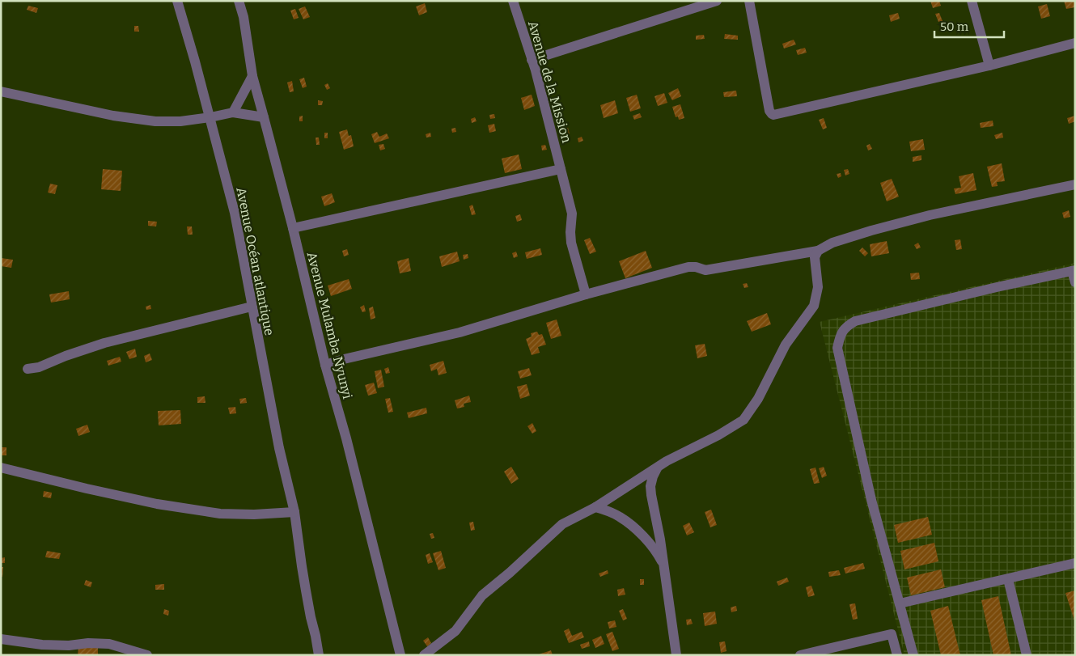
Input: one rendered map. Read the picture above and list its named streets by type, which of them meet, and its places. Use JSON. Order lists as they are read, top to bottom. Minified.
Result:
{"streets":{"street":["Avenue de la Mission","Avenue Océan atlantique","Avenue Mulamba Nyunyi"]},"scale_bar":"50 m"}
